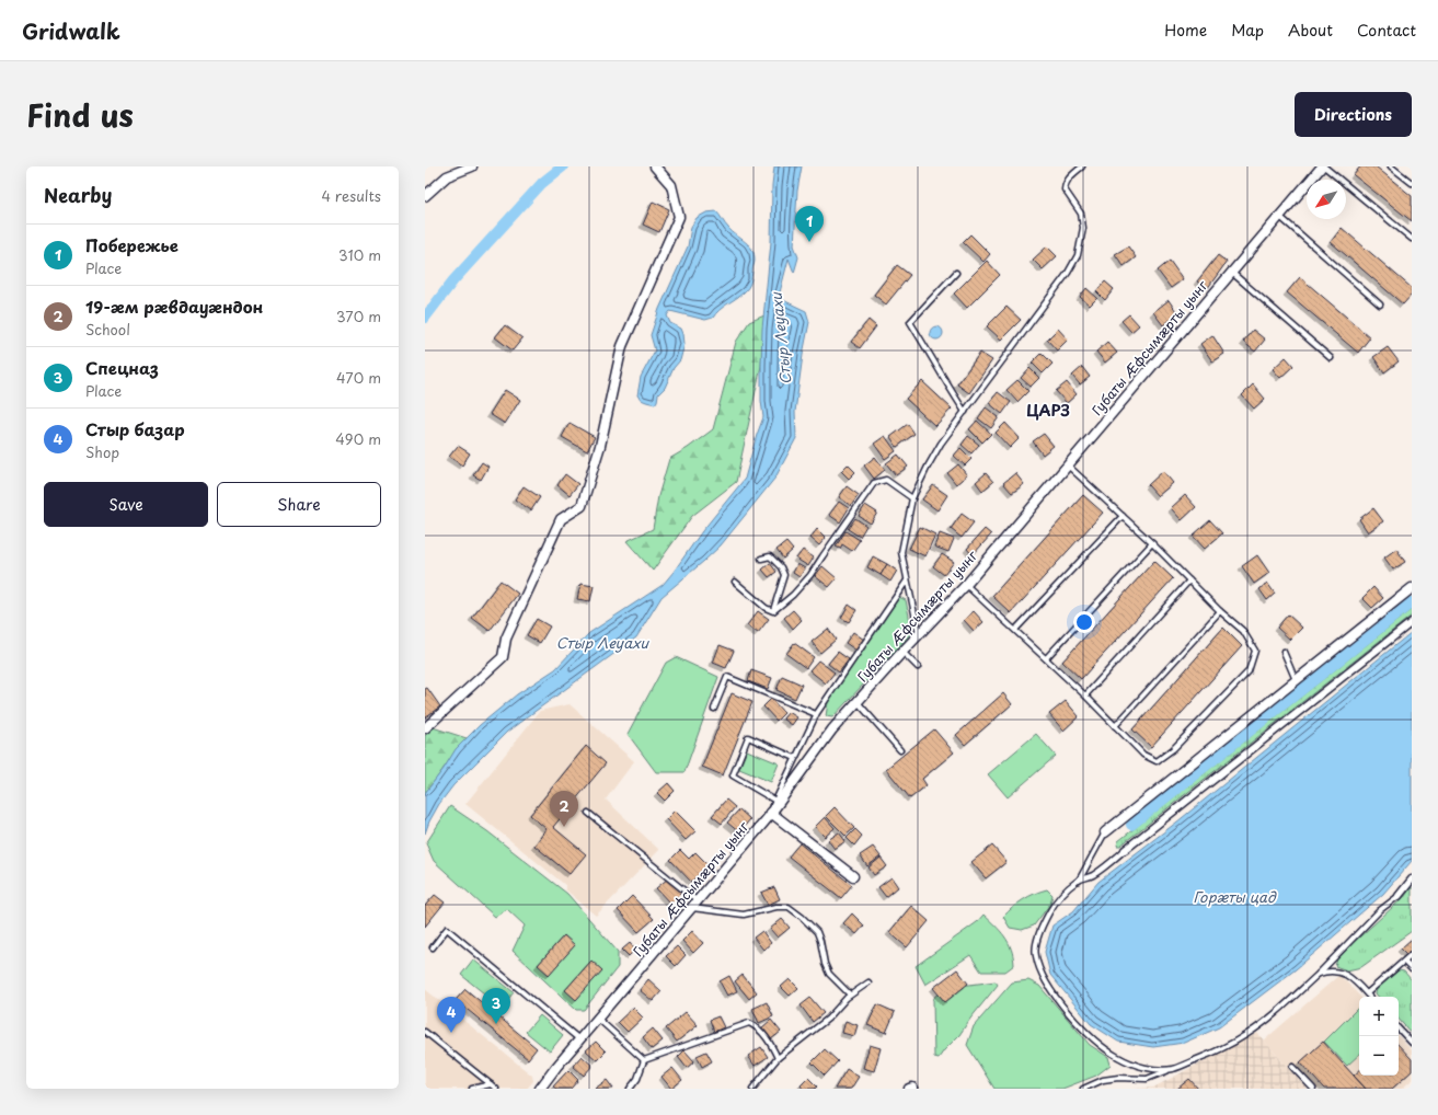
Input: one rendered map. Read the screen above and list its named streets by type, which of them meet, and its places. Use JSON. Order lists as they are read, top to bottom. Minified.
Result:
{"streets":{"street":["Губаты Æфсымæрты уынг"]},"districts":["ЦАРЗ"],"water":["Стыр Леуахи","Горӕты цад"],"north":"bottom left","page":{"header":"Gridwalk","nav":["Home","Map","About","Contact"],"title":"Find us","buttons":["Directions",["Save","Share"]],"heading":["Nearby","4 results"],"pins":["1","2","3","4"],"list":[{"mark":"1","name":"Побережье","note":"Place","value":"310 m"},{"mark":"2","name":"19-æм рӕвдауӕндон","note":"School","value":"370 m"},{"mark":"3","name":"Спецназ","note":"Place","value":"470 m"},{"mark":"4","name":"Стыр базар","note":"Shop","value":"490 m"}],"map_buttons":["+","−"]}}
